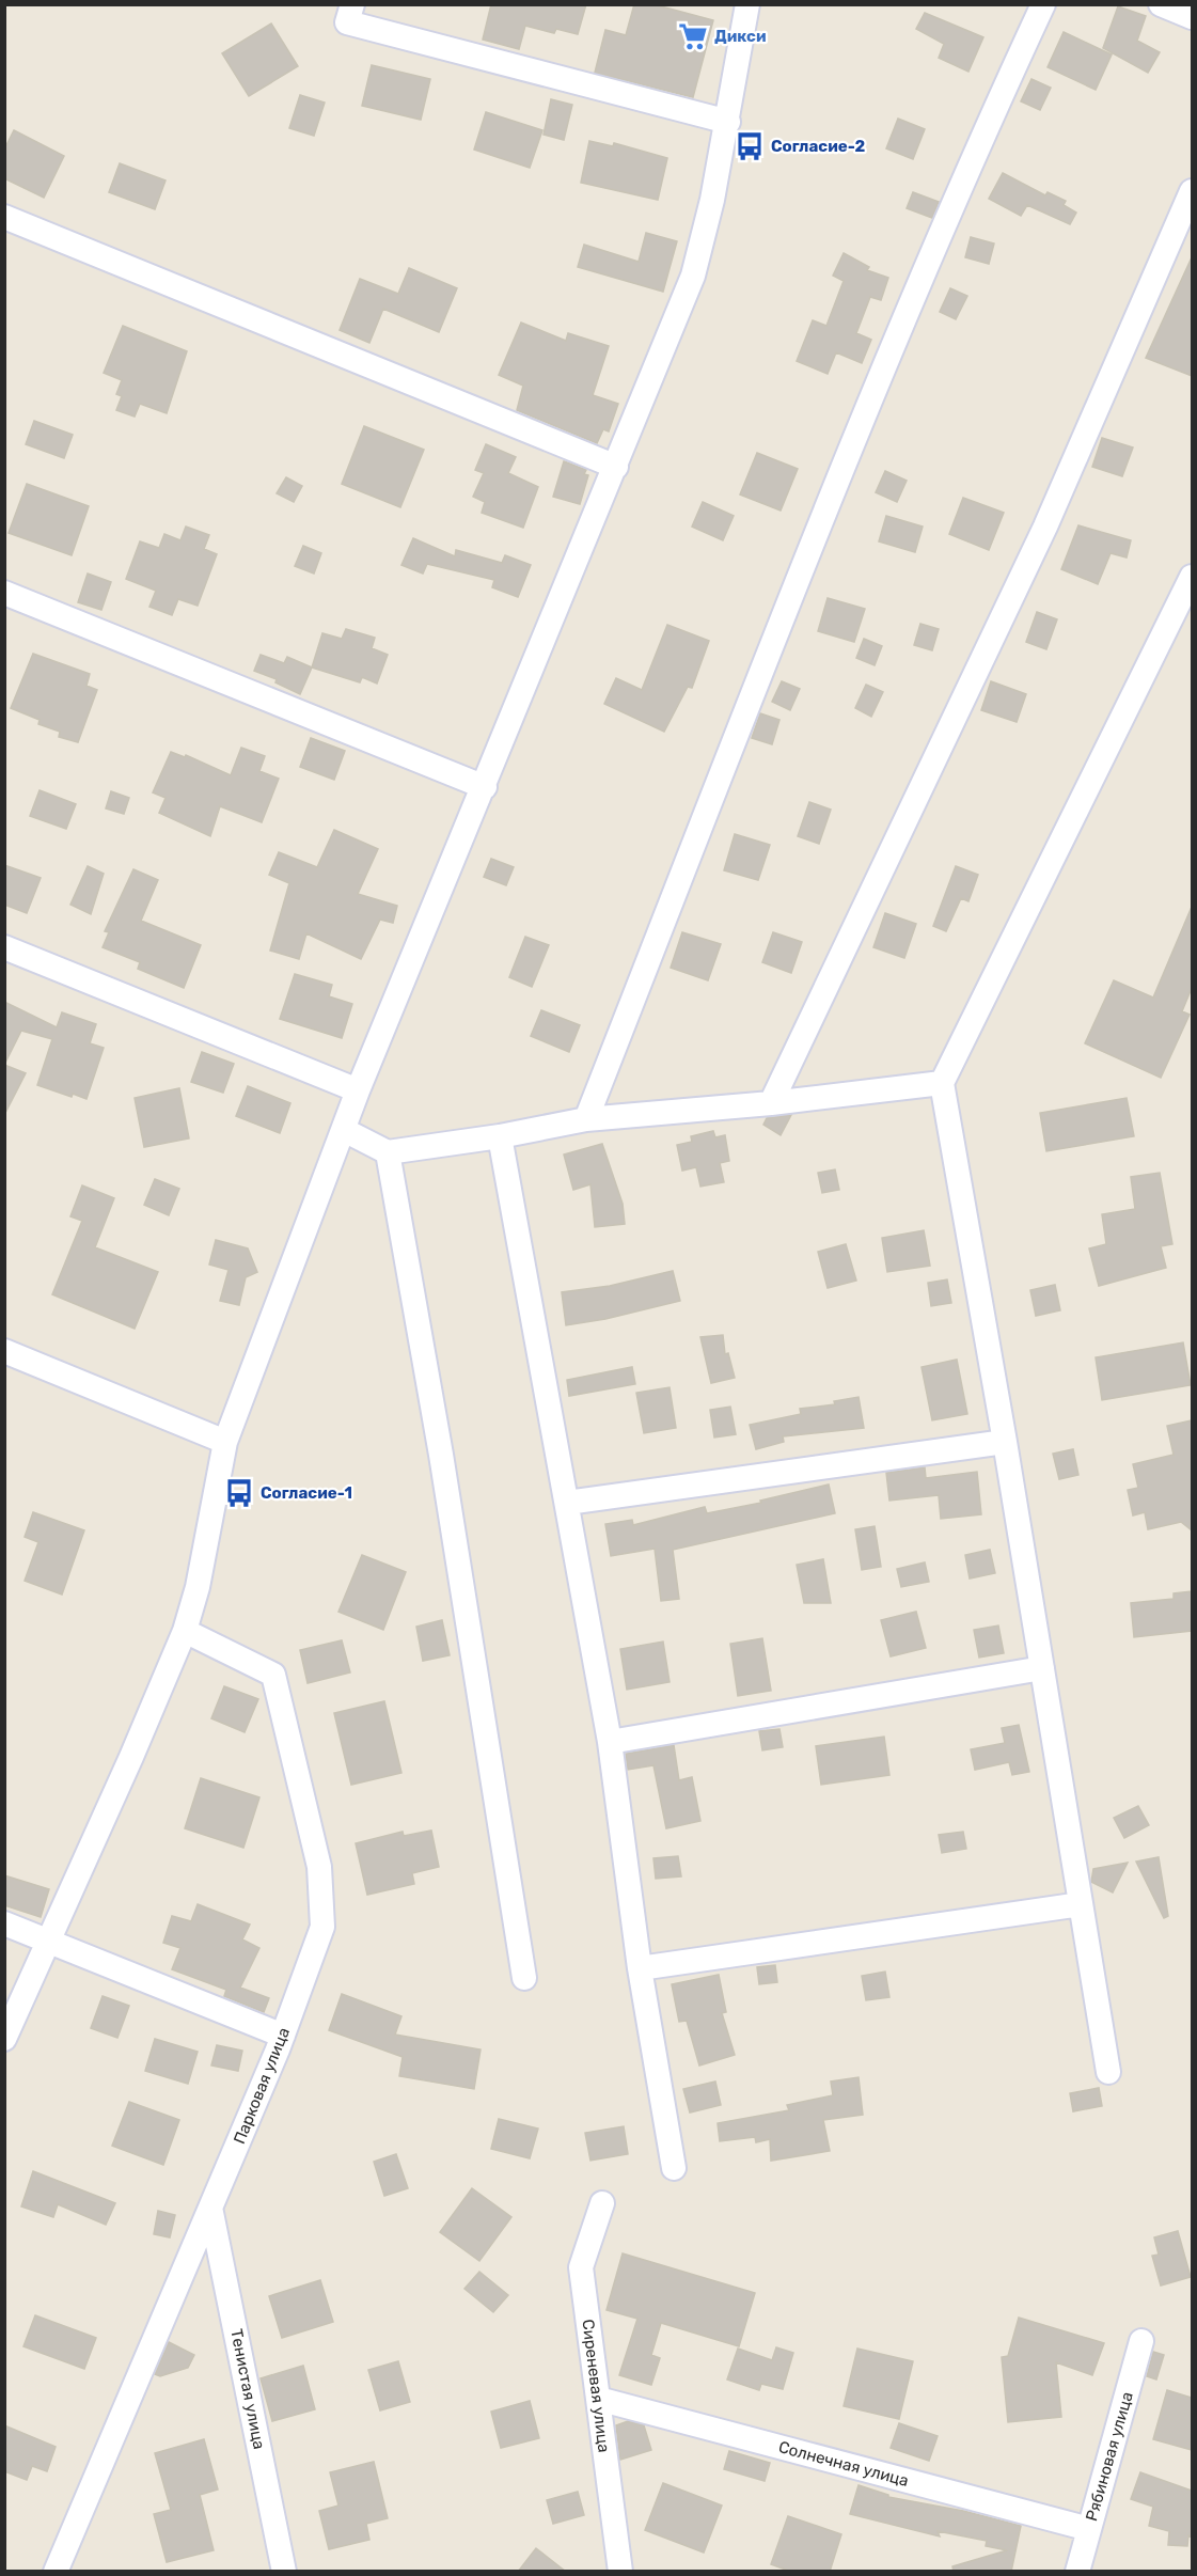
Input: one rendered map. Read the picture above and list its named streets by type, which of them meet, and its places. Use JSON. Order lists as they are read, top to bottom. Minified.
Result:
{"streets":{"street":["Парковая улица","Сиреневая улица","Тенистая улица","Рябиновая улица","Солнечная улица"]},"crossings":[["Парковая улица","Тенистая улица"],["Сиреневая улица","Солнечная улица"],["Рябиновая улица","Солнечная улица"]],"places":{"supermarket":["Дикси"],"bus stop":["Согласие-2","Согласие-1"]}}
